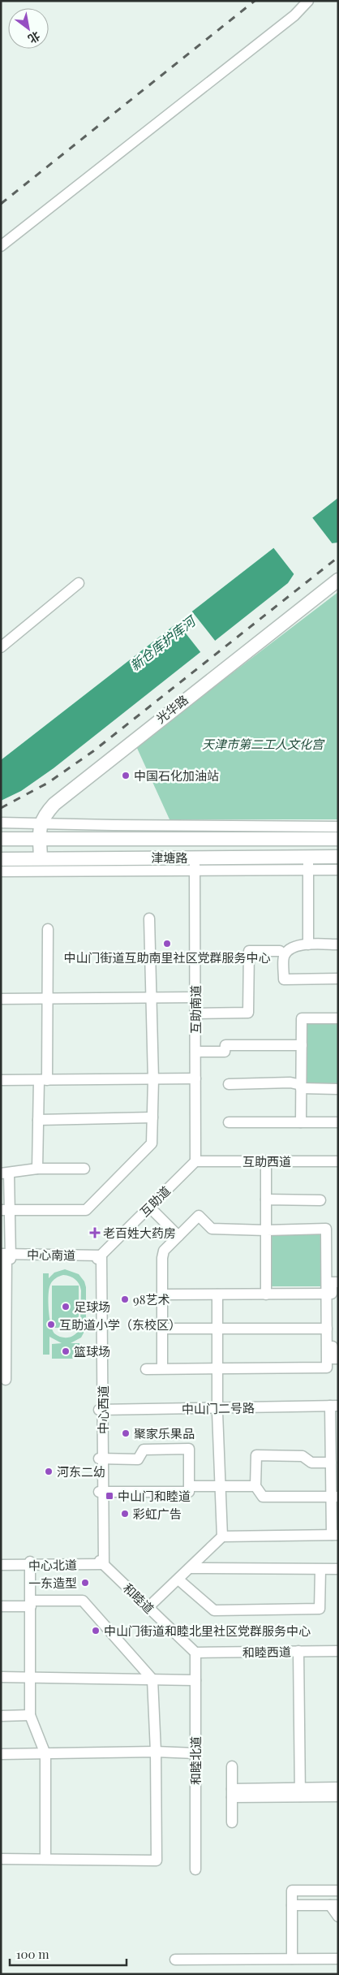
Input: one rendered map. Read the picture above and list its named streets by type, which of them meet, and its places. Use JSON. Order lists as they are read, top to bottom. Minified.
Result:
{"streets":{"main road":["光华路","津塘路"],"street":["互助南道","互助西道","互助道","中心南道","中山门二号路","中心西道","中心北道","和睦道","和睦西道","和睦北道"]},"crossings":[["津塘路","互助南道"],["互助南道","互助西道"],["互助南道","互助道"],["互助西道","互助道"],["互助道","中心南道"],["互助道","中心西道"],["中心南道","中心西道"],["中山门二号路","中心西道"],["中心西道","中心北道"],["中心西道","和睦道"],["中心北道","和睦道"],["和睦道","和睦西道"],["和睦道","和睦北道"],["和睦西道","和睦北道"]],"water":["新仓库护库河"],"parks":["天津市第二工人文化宫"],"places":{"other":["中国石化加油站","中山门街道互助南里社区党群服务中心","98艺术","足球场","互助道小学（东校区）","篮球场","聚家乐果品","河东二幼","彩虹广告","一东造型","中山门街道和睦北里社区党群服务中心"],"health":["老百姓大药房"],"transit":["中山门和睦道"]},"scale_bar":"100 m","north":"bottom right"}
